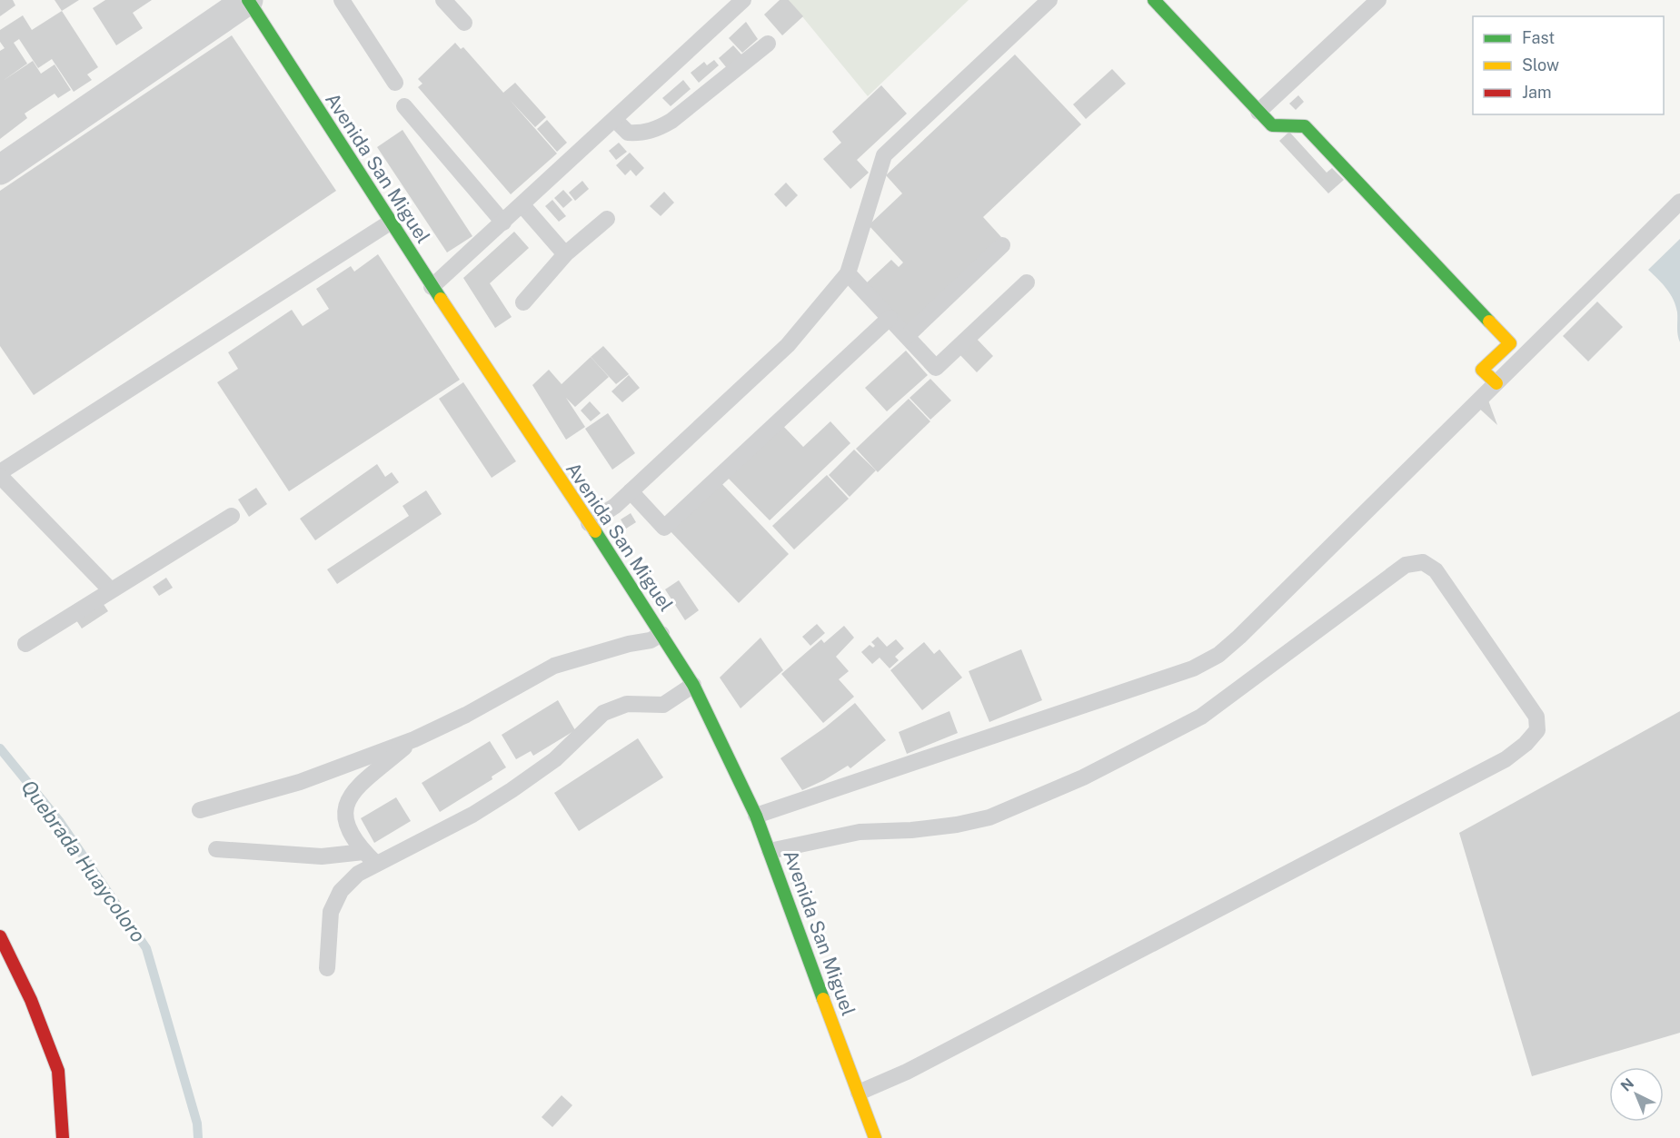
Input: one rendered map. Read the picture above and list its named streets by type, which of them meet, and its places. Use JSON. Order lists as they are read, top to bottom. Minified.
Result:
{"streets":{"street":["Avenida San Miguel"]},"water":["Quebrada Huaycoloro"],"legend":["Fast","Slow","Jam"],"north":"top left"}
